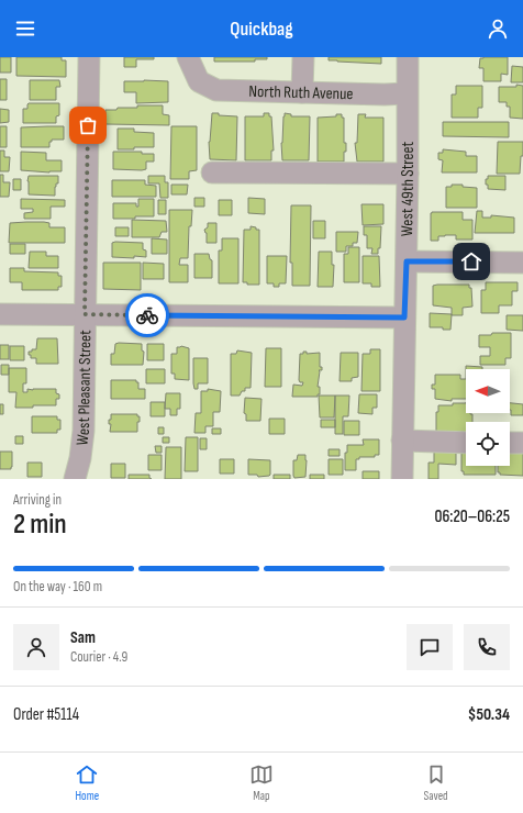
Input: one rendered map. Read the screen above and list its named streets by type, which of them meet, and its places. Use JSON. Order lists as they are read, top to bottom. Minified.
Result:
{"streets":{"street":["North Ruth Avenue","West 49th Street","West Pleasant Street"]},"crossings":[["North Ruth Avenue","West 49th Street"]],"north":"left","page":{"header":"Quickbag","heading":["2 min","Arriving in","06:20–06:25"],"panel":["Sam","Courier · 4.9","Order #5114","$50.34"],"bar":"On the way · 160 m","tabs":["Home","Map","Saved"]}}
